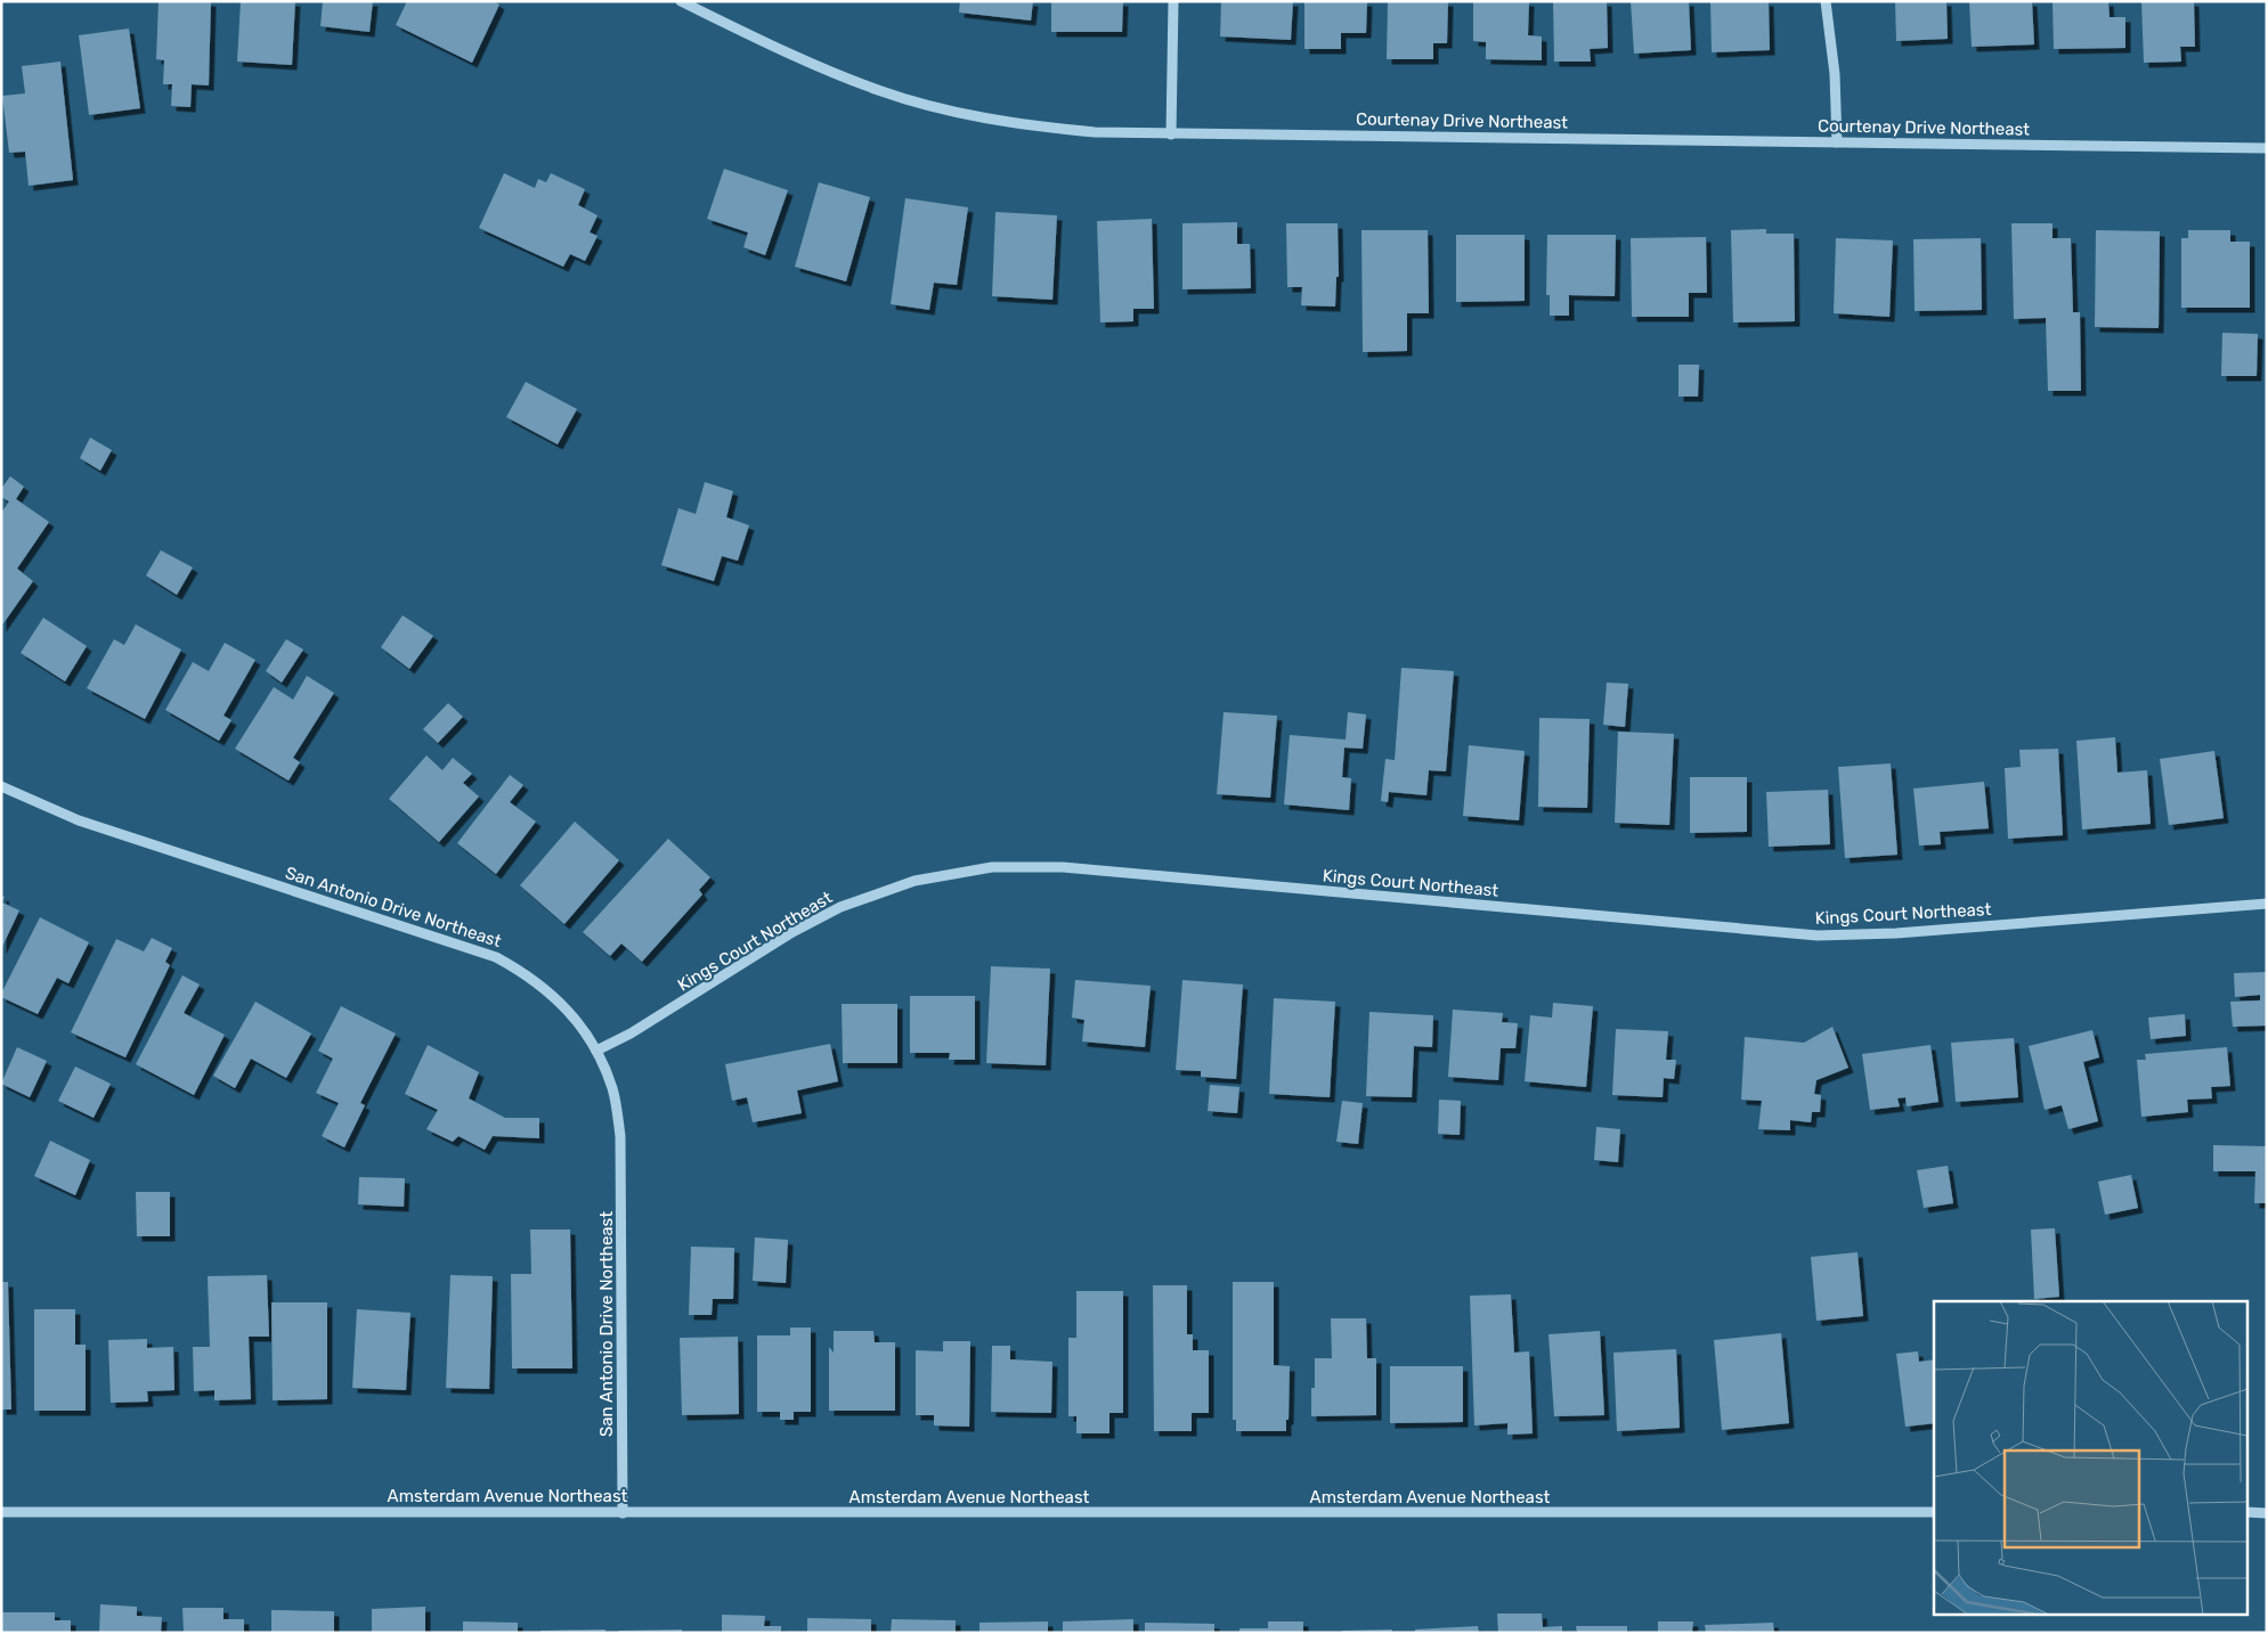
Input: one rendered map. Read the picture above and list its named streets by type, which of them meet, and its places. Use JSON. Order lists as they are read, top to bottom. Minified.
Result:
{"streets":{"street":["Courtenay Drive Northeast","Kings Court Northeast","San Antonio Drive Northeast","Amsterdam Avenue Northeast"]},"crossings":[["Kings Court Northeast","San Antonio Drive Northeast"],["San Antonio Drive Northeast","Amsterdam Avenue Northeast"]]}
